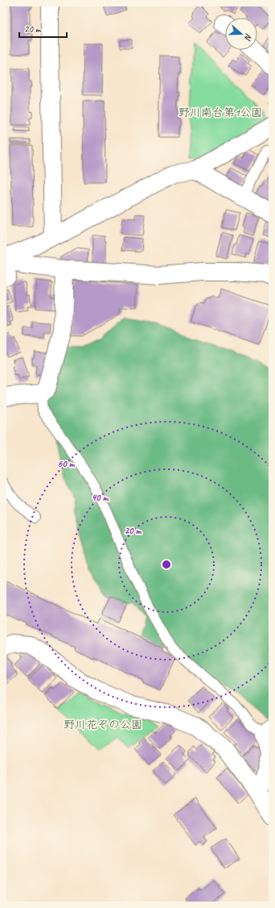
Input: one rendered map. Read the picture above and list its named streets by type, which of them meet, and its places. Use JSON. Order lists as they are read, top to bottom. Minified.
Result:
{"parks":["野川南台第1公園","野川花ぞの公園"],"scale_bar":"20 m","north":"right","rings":["60 m","40 m","20 m"]}
